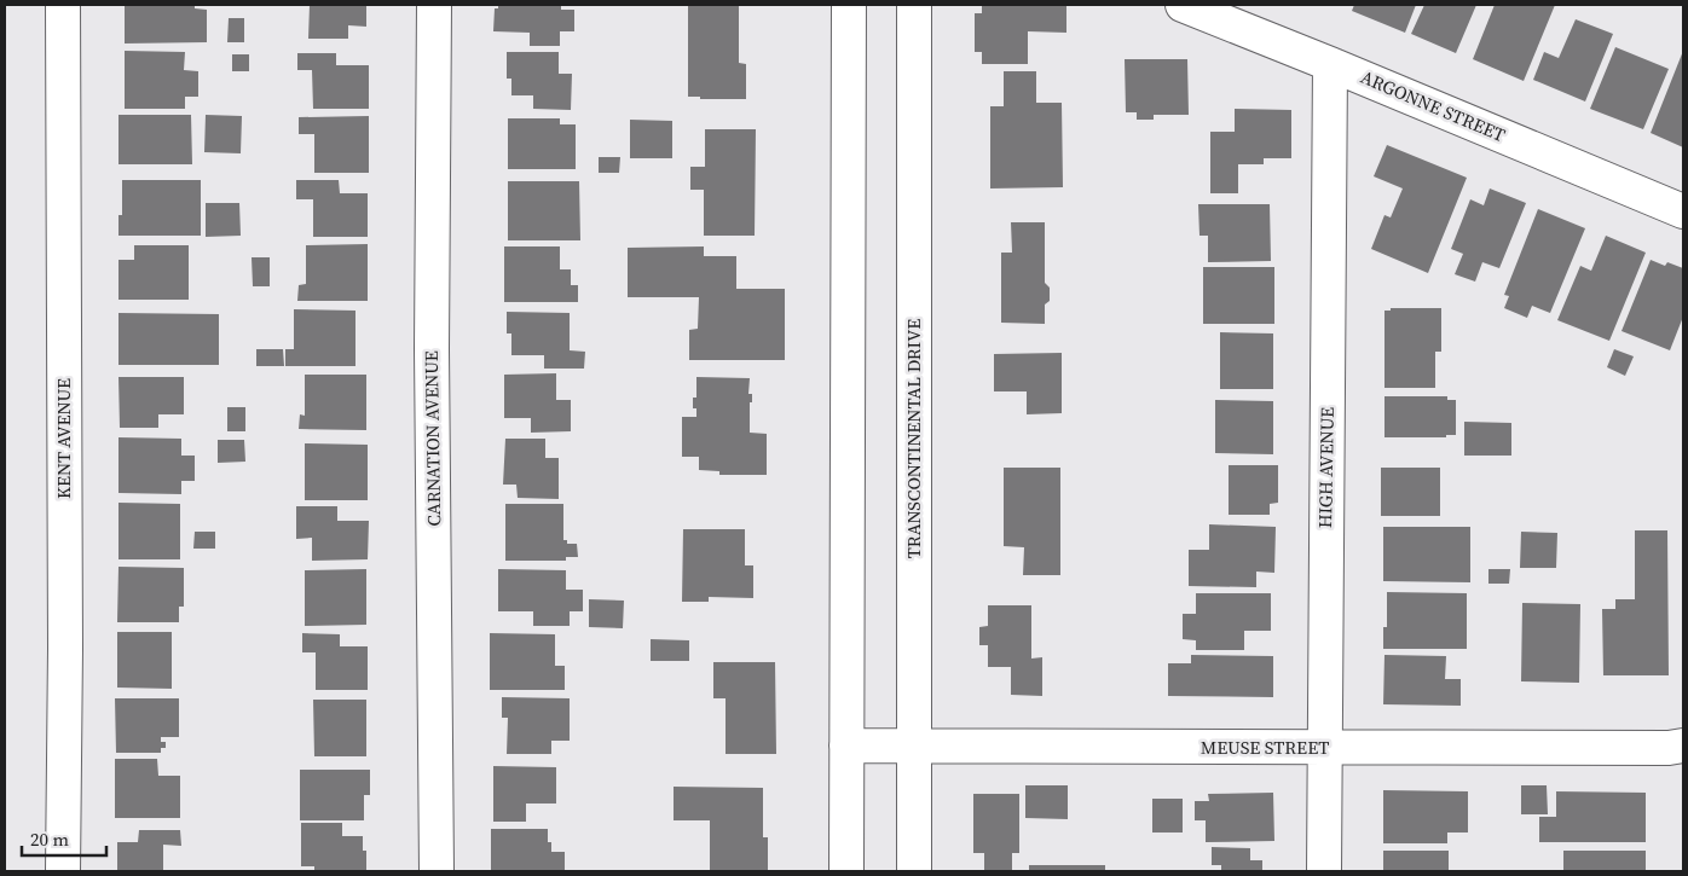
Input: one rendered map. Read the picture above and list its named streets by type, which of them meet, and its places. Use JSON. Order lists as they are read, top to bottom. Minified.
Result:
{"streets":{"street":["ARGONNE STREET","KENT AVENUE","CARNATION AVENUE","TRANSCONTINENTAL DRIVE","HIGH AVENUE","MEUSE STREET"]},"crossings":[["ARGONNE STREET","HIGH AVENUE"],["TRANSCONTINENTAL DRIVE","MEUSE STREET"],["HIGH AVENUE","MEUSE STREET"]],"scale_bar":"20 m"}
